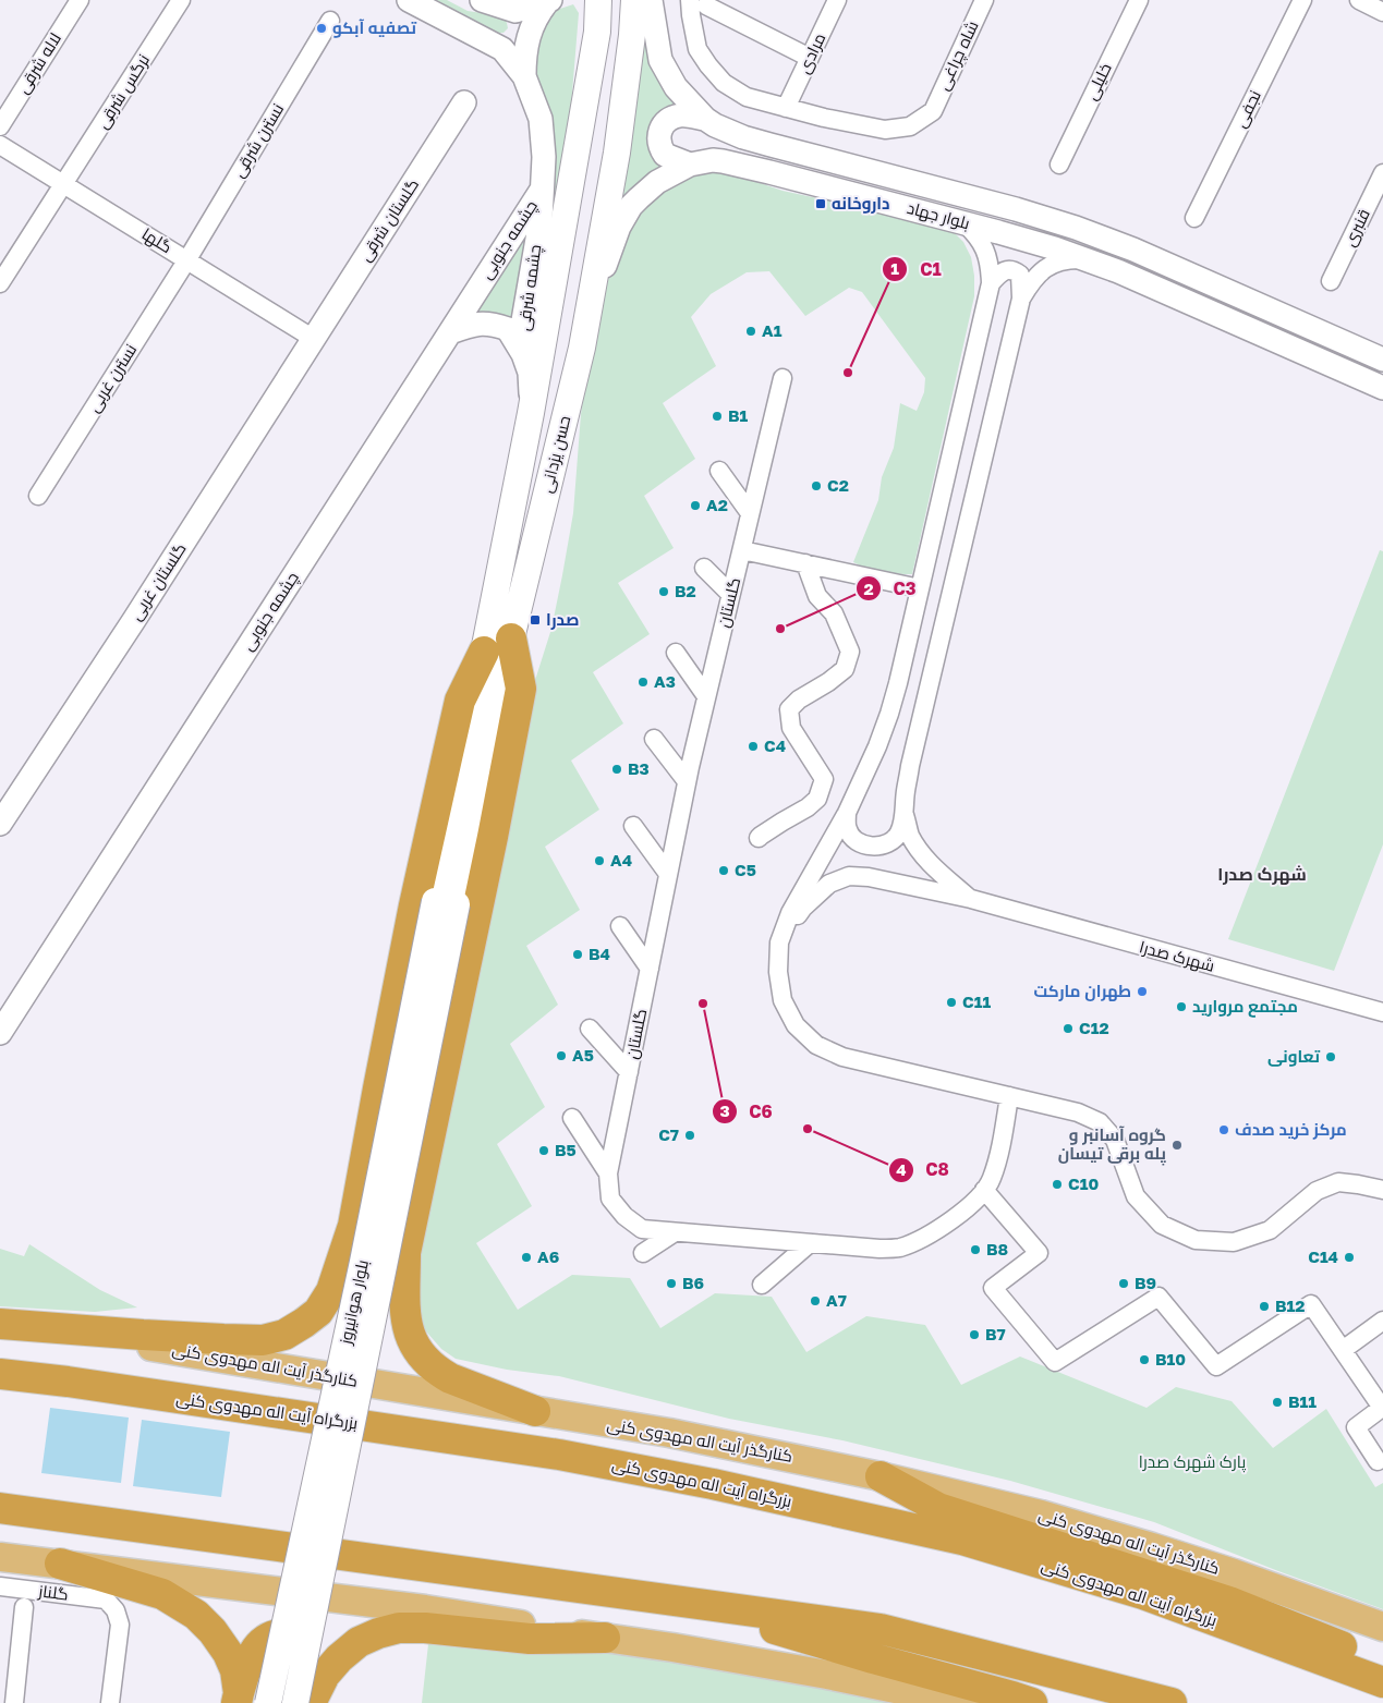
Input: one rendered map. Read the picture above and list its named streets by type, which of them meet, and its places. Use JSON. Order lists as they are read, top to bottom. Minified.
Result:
{"streets":{"highway":["بزرگراه آیت اله مهدوی کنی"],"main road":["حسن یزدانی","بلوار هوانیروز","کنارگذر آیت اله مهدوی کنی"],"street":["مرادی","شاه چراغی","لاله شرقی","خلیلی","نرگس شرقی","نجفی","نسترن شرقی","بلوار جهاد","گلستان شرقی","قنبری","چشمه جنوبی","گلها","چشمه شرقی","نسترن غربی","گلستان غربی","گلستان","شهرک صدرا","گلناز"]},"crossings":[["مرادی","شاه چراغی"],["نرگس شرقی","گلها"],["نسترن شرقی","گلها"],["نسترن شرقی","نسترن غربی"],["بلوار جهاد","حسن یزدانی"],["گلستان شرقی","گلها"],["گلستان شرقی","گلستان غربی"],["چشمه جنوبی","چشمه شرقی"],["گلها","نسترن غربی"],["گلها","گلستان غربی"],["چشمه شرقی","حسن یزدانی"],["حسن یزدانی","بلوار هوانیروز"]],"districts":["شهرک صدرا"],"parks":["پارک شهرک صدرا"],"places":{"other":["تصفیه آبکو","A1","C1","B1","C2","A2","B2","C3","A3","C4","B3","A4","C5","B4","طهران مارکت","C11","C6","مجتمع مروارید","C12","A5","تعاونی","C8","مرکز خرید صدف","C7","گروه آسانبر و پله برقی تیسان","B5","C10","B8","A6","C14","B6","B9","A7","B12","B7","B10","B11"],"transit":["داروخانه","صدرا"]}}
